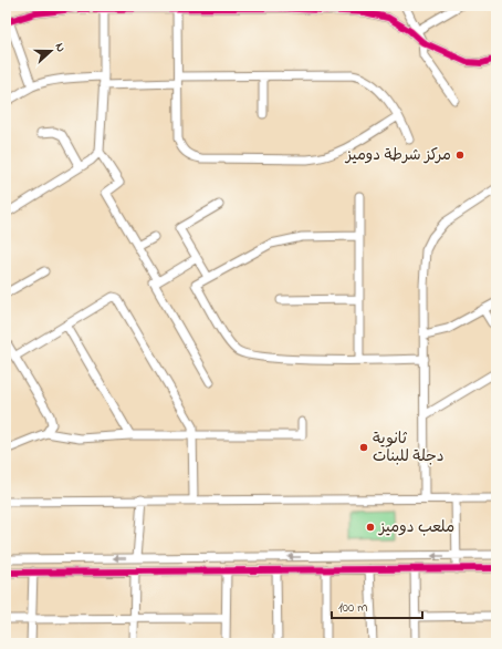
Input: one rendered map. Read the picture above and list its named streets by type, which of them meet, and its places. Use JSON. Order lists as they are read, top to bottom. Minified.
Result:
{"places":["مركز شرطة دوميز","ثانوية دجلة للبنات","ملعب دوميز"],"scale_bar":"100 m","north":"right"}
